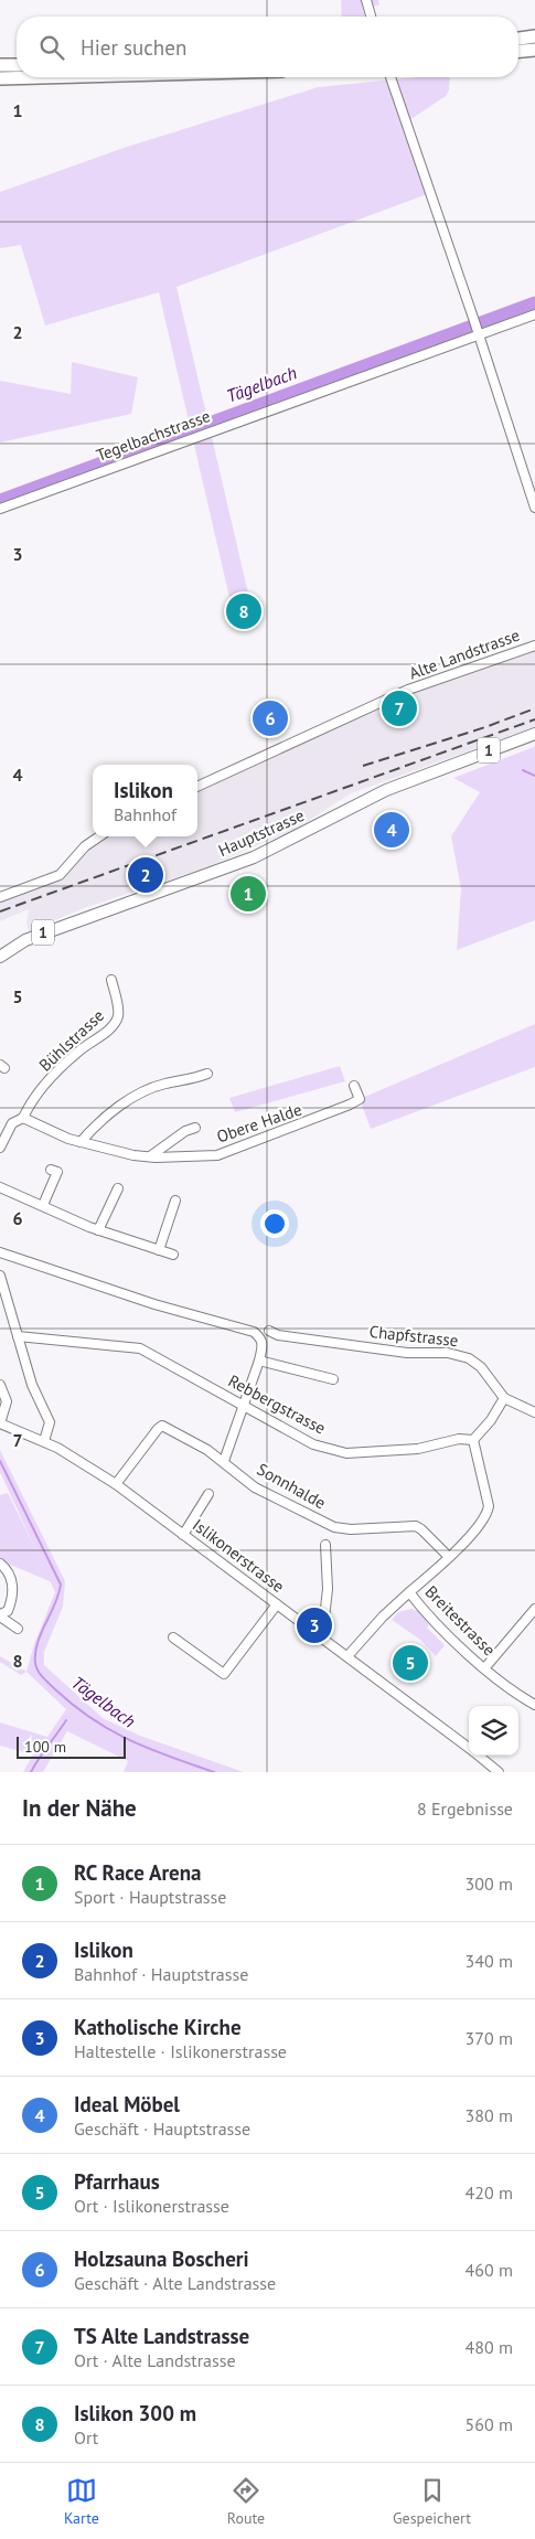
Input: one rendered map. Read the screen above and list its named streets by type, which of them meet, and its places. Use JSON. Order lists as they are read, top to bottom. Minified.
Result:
{"streets":{"main road":["1","Hauptstrasse"],"street":["Tegelbachstrasse","Alte Landstrasse","Bühlstrasse","Obere Halde","Chapfstrasse","Rebbergstrasse","Sonnhalde","Islikonerstrasse","Breitestrasse"]},"crossings":[["Bühlstrasse","Obere Halde"],["Sonnhalde","Islikonerstrasse"],["Islikonerstrasse","Breitestrasse"]],"water":["Tägelbach"],"scale_bar":"100 m","page":{"search":"Hier suchen","pins":["8","7","6","4","2","1","3","5"],"popup":["Islikon","Bahnhof"],"scale":"100 m","heading":["In der Nähe","8 Ergebnisse"],"list":[{"mark":"1","name":"RC Race Arena","note":"Sport · Hauptstrasse","value":"300 m"},{"mark":"2","name":"Islikon","note":"Bahnhof · Hauptstrasse","value":"340 m"},{"mark":"3","name":"Katholische Kirche","note":"Haltestelle · Islikonerstrasse","value":"370 m"},{"mark":"4","name":"Ideal Möbel","note":"Geschäft · Hauptstrasse","value":"380 m"},{"mark":"5","name":"Pfarrhaus","note":"Ort · Islikonerstrasse","value":"420 m"},{"mark":"6","name":"Holzsauna Boscheri","note":"Geschäft · Alte Landstrasse","value":"460 m"},{"mark":"7","name":"TS Alte Landstrasse","note":"Ort · Alte Landstrasse","value":"480 m"},{"mark":"8","name":"Islikon 300 m","note":"Ort","value":"560 m"}],"nav":["Karte","Route","Gespeichert"]},"grid":{"rows":["1","2","3","4","5","6","7","8"]}}
